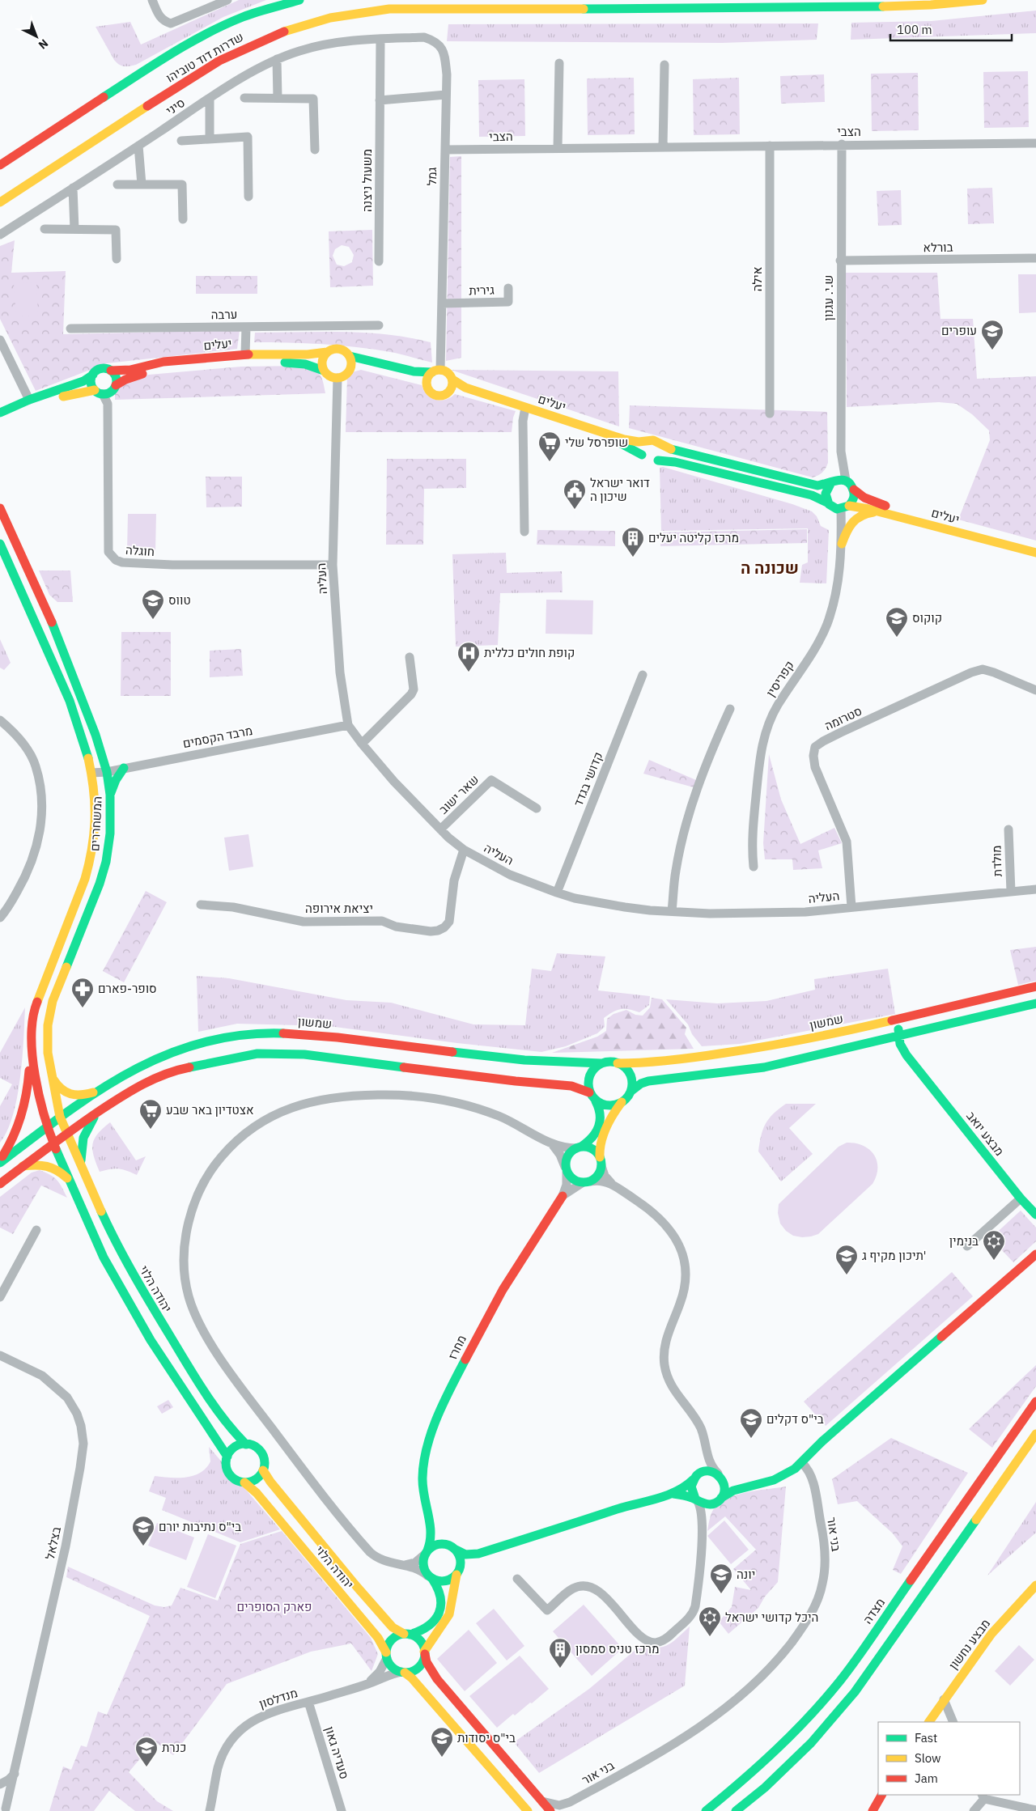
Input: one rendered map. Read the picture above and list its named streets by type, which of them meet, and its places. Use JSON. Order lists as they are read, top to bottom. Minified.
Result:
{"streets":{"main road":["שדרות דוד טוביהו","יעלים","המשחררים","שמשון","מבצע יואב","יהודה הלוי","מחרז","מצדה","מבצע נחשון"],"street":["סיני","הצבי","גמל","משעול ניצנה","בורלא","אילה","גירית","ש.י. עגנון","ערבה","חוגלה","העליה","קפריסין","סטרומה","מרבד הקסמים","קדושי בגדד","שאר ישוב","מולדת","יציאת אירופה","בני אור","בצלאל","מנדלסון","סעדיה גאון"]},"crossings":[["סיני","גמל"],["סיני","משעול ניצנה"],["הצבי","גמל"],["הצבי","אילה"],["הצבי","ש.י. עגנון"],["גמל","משעול ניצנה"],["גמל","גירית"],["גמל","יעלים"],["בורלא","ש.י. עגנון"],["ש.י. עגנון","יעלים"],["ש.י. עגנון","קפריסין"],["יעלים","חוגלה"],["יעלים","העליה"],["יעלים","קפריסין"],["חוגלה","העליה"],["העליה","סטרומה"],["העליה","מרבד הקסמים"],["העליה","קדושי בגדד"],["העליה","שאר ישוב"],["העליה","מולדת"],["העליה","יציאת אירופה"],["מרבד הקסמים","המשחררים"],["המשחררים","שמשון"],["המשחררים","יהודה הלוי"],["שמשון","מבצע יואב"],["יהודה הלוי","מנדלסון"],["מנדלסון","סעדיה גאון"]],"districts":["שכונה ה"],"parks":["פארק הסופרים"],"places":{"school or university":["עופרים","טווס","קוקוס","תיכון מקיף ג'","בי\"ס דקלים","בי\"ס נתיבות יורם","יונה","בי\"ס יסודות","כנרת"],"supermarket":["שופרסל שלי","אצטדיון באר שבע"],"public building":["דואר ישראל שיכון ה"],"building":["מרכז קליטה יעלים","מרכז טניס סמסון"],"hospital":["קופת חולים כללית"],"pharmacy":["סופר-פארם"],"synagogue":["בנימין","היכל קדושי ישראל"]},"legend":["Fast","Slow","Jam"],"scale_bar":"100 m","north":"bottom right"}
